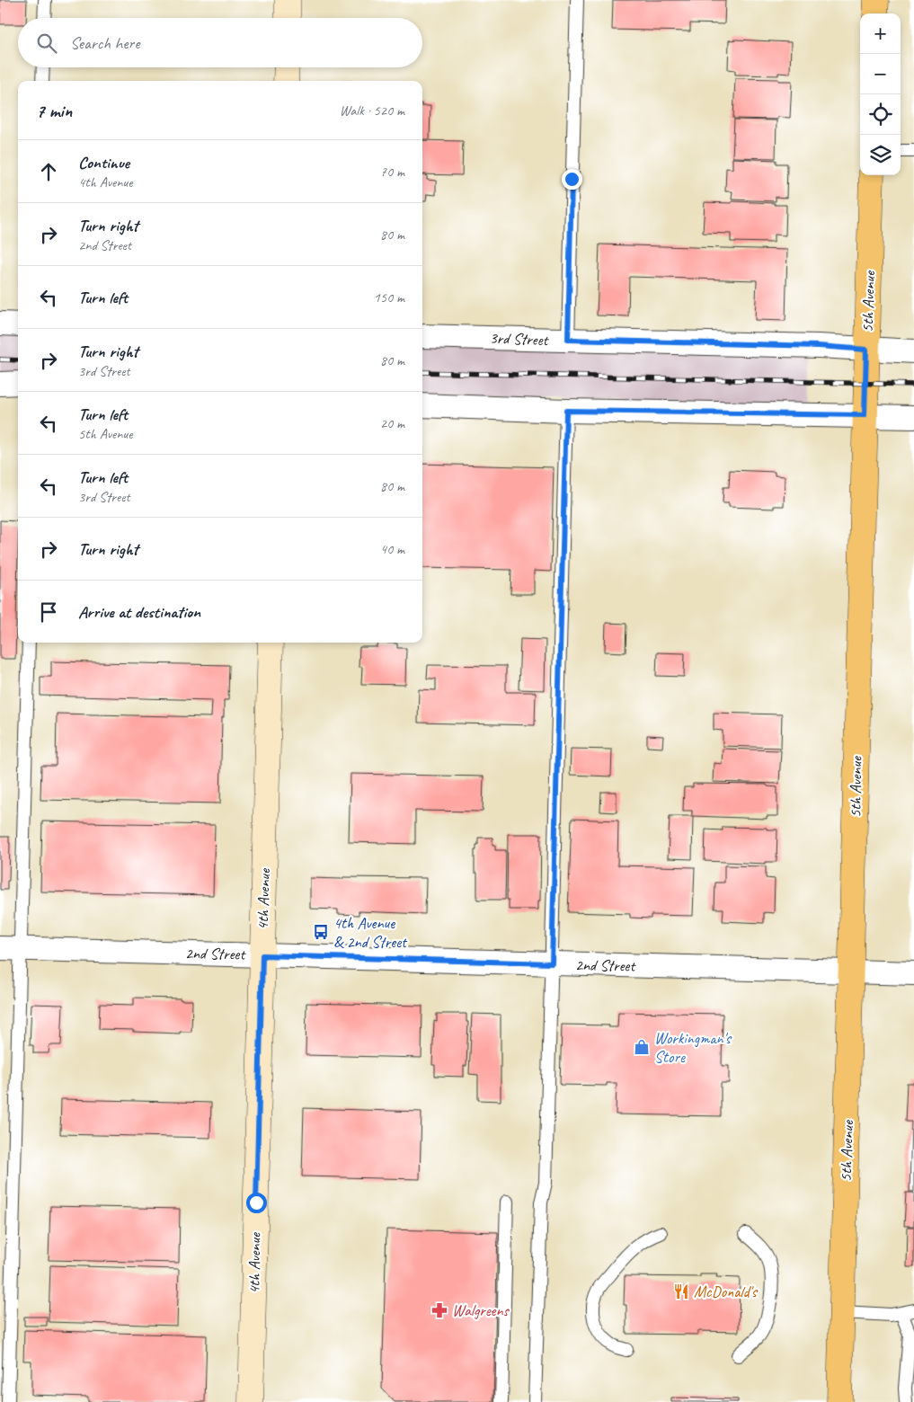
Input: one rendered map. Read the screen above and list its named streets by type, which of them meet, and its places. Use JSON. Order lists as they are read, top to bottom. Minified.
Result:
{"streets":{"main road":["5th Avenue","4th Avenue"],"street":["3rd Street","2nd Street"]},"crossings":[["5th Avenue","3rd Street"],["5th Avenue","2nd Street"],["4th Avenue","2nd Street"]],"places":{"bus stop":["4th Avenue & 2nd Street"],"shop":["Workingman's Store"],"restaurant":["McDonald's"],"pharmacy":["Walgreens"]},"page":{"map_buttons":["+","−"],"search":"Search here","heading":["7 min","Walk · 520 m"],"list":[["Continue","4th Avenue","70 m"],["Turn right","2nd Street","80 m"],["Turn left","150 m"],["Turn right","3rd Street","80 m"],["Turn left","5th Avenue","20 m"],["Turn left","3rd Street","80 m"],["Turn right","40 m"],"Arrive at destination"]}}
